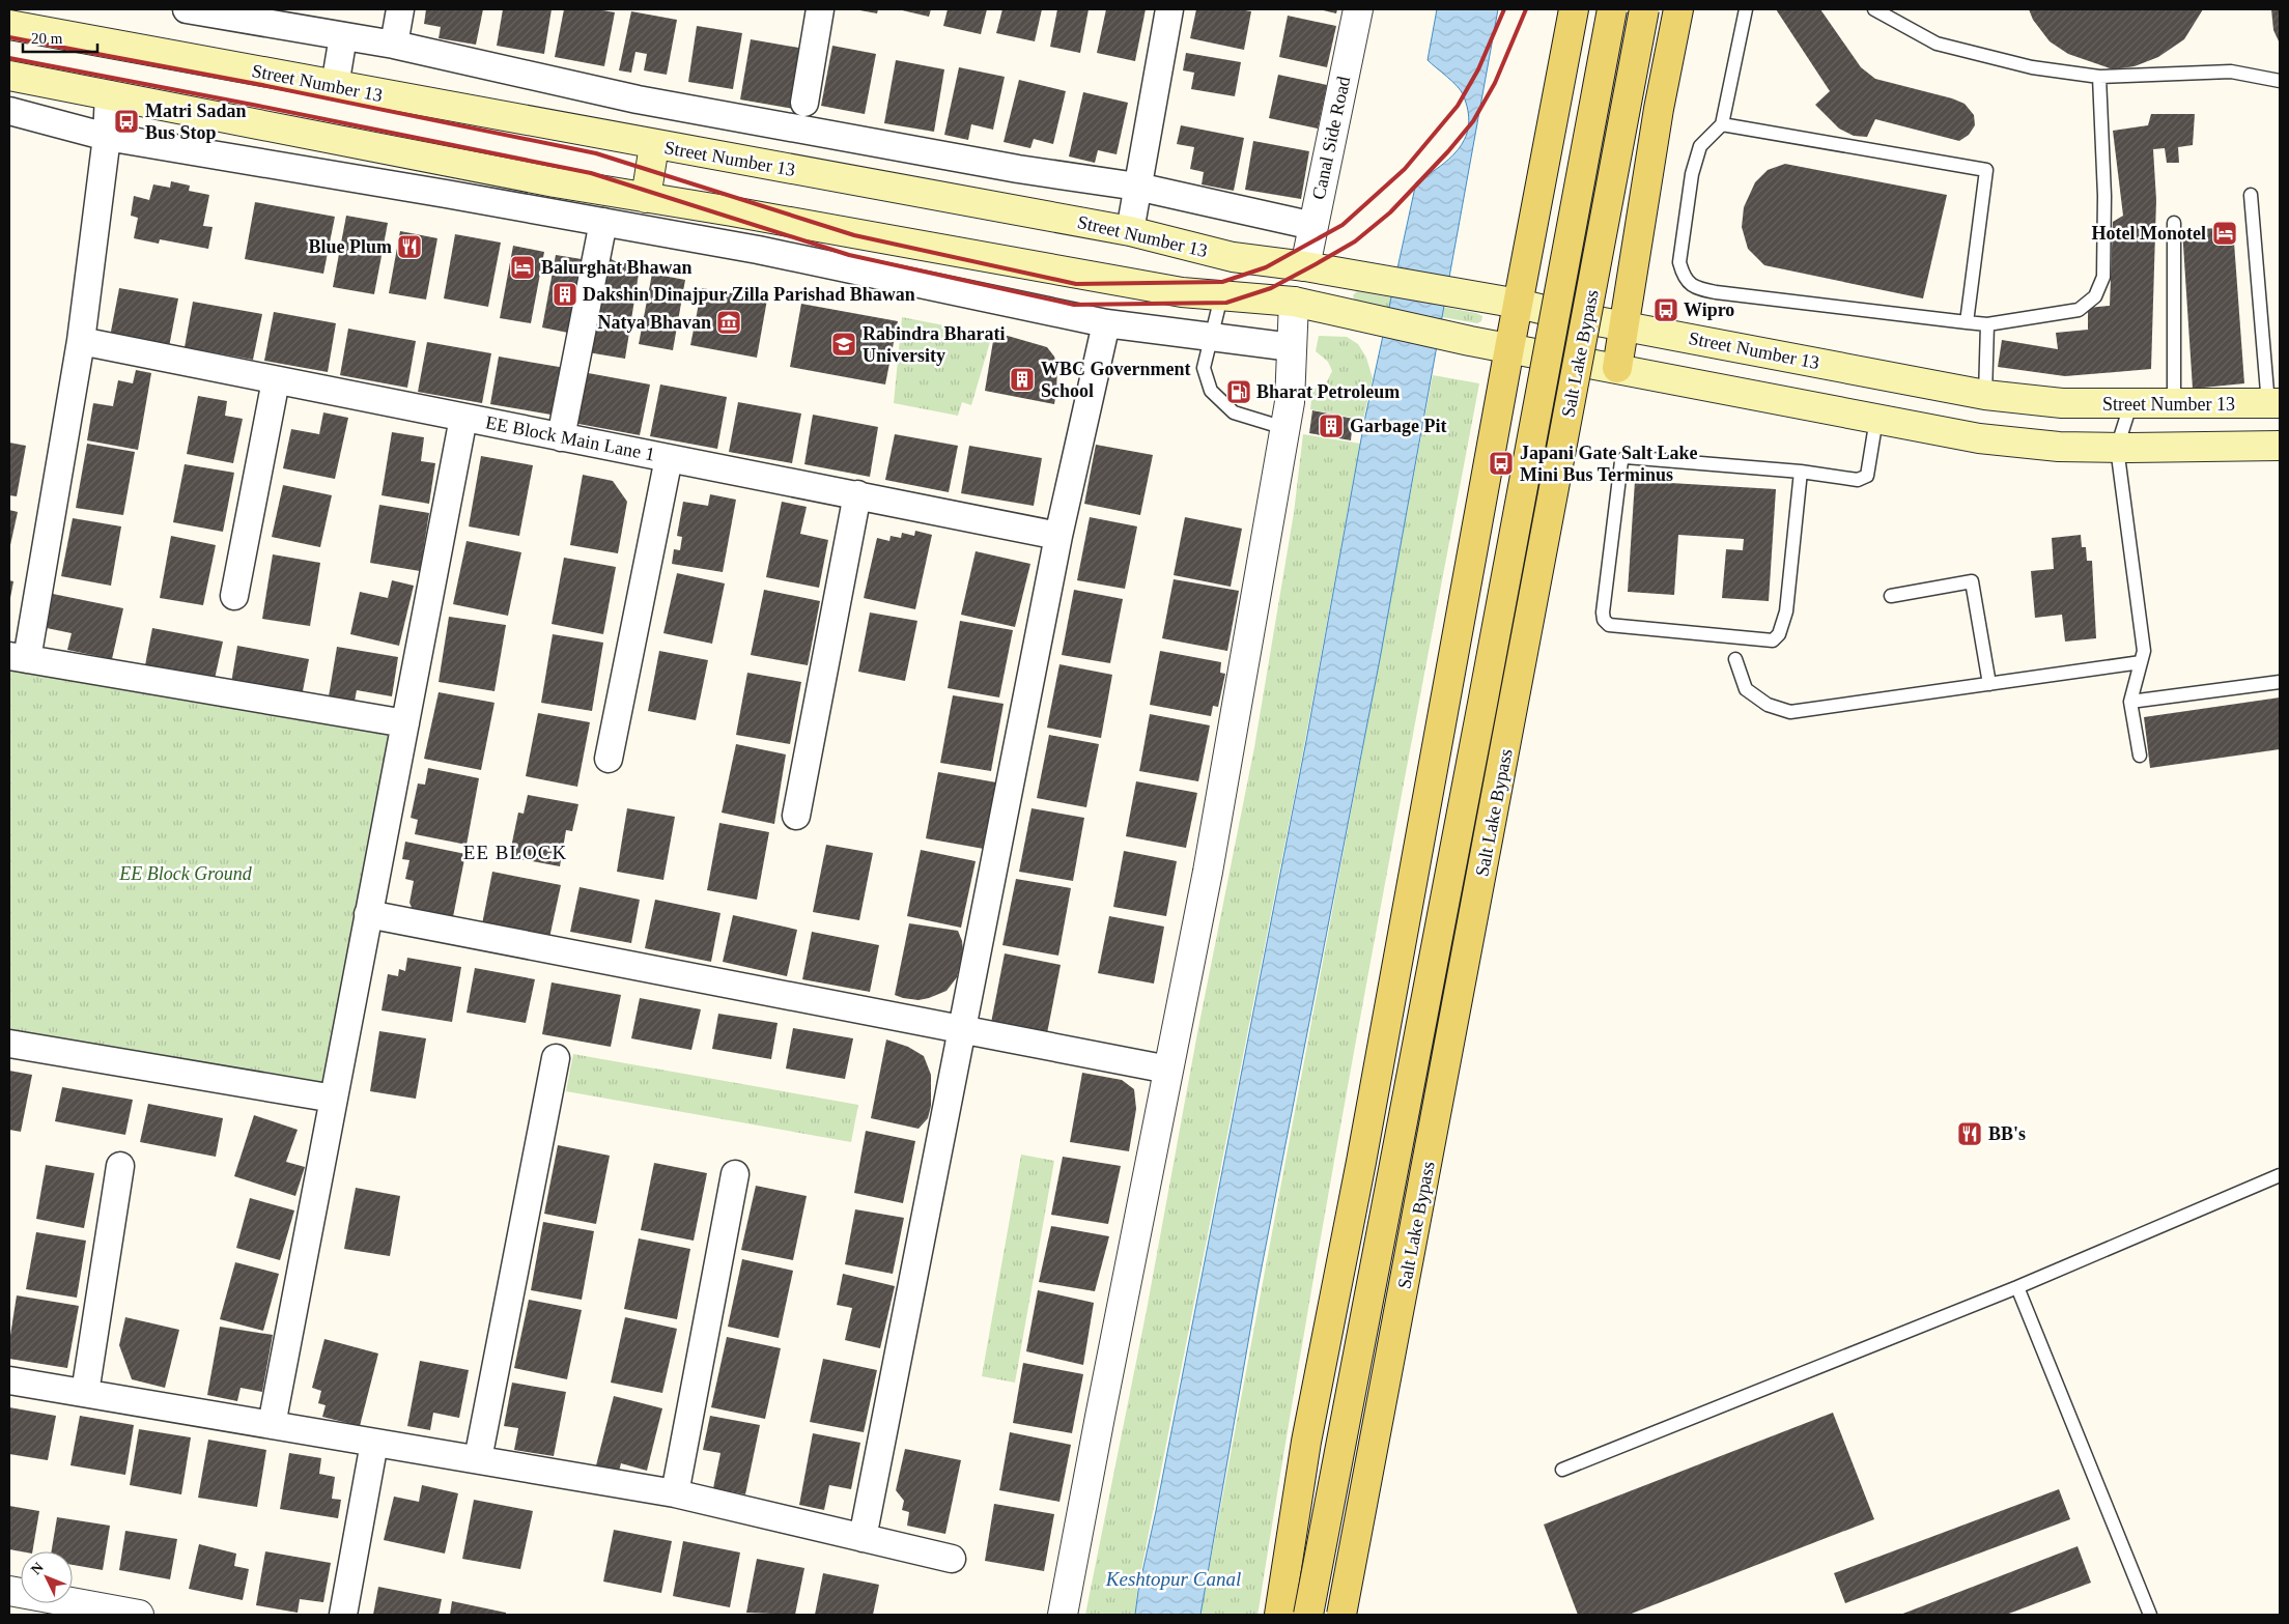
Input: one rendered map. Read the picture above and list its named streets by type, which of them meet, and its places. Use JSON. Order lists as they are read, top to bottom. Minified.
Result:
{"streets":{"main road":["Street Number 13","Salt Lake Bypass"],"street":["Canal Side Road","EE Block Main Lane 1"]},"crossings":[["Street Number 13","Canal Side Road"]],"districts":["EE BLOCK"],"water":["Keshtopur Canal"],"parks":["EE Block Ground"],"places":{"bus stop":["Matri Sadan Bus Stop","Wipro","Japani Gate Salt Lake Mini Bus Terminus"],"hotel":["Hotel Monotel","Balurghat Bhawan"],"restaurant":["Blue Plum","BB's"],"building":["Dakshin Dinajpur Zilla Parishad Bhawan","WBC Government School","Garbage Pit"],"museum":["Natya Bhavan"],"school or university":["Rabindra Bharati University"],"fuel station":["Bharat Petroleum"]},"scale_bar":"20 m","north":"top left"}
